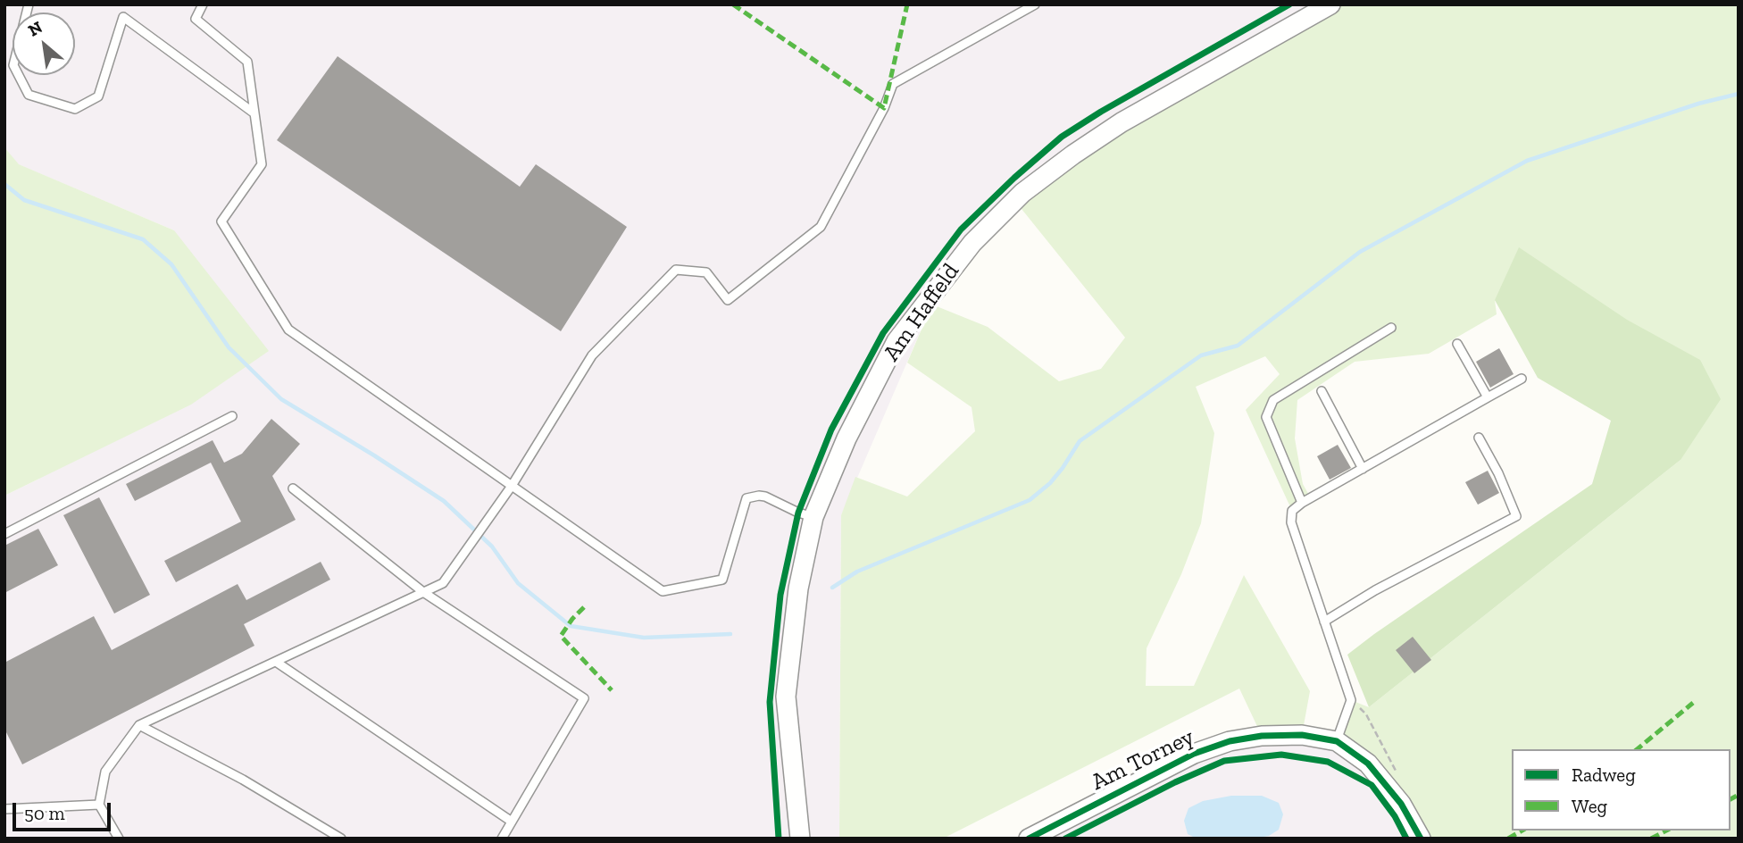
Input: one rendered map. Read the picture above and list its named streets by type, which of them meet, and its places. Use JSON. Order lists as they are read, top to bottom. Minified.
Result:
{"streets":{"street":["Am Haffeld","Am Torney"]},"legend":["Radweg","Weg"],"scale_bar":"50 m","north":"top left"}
